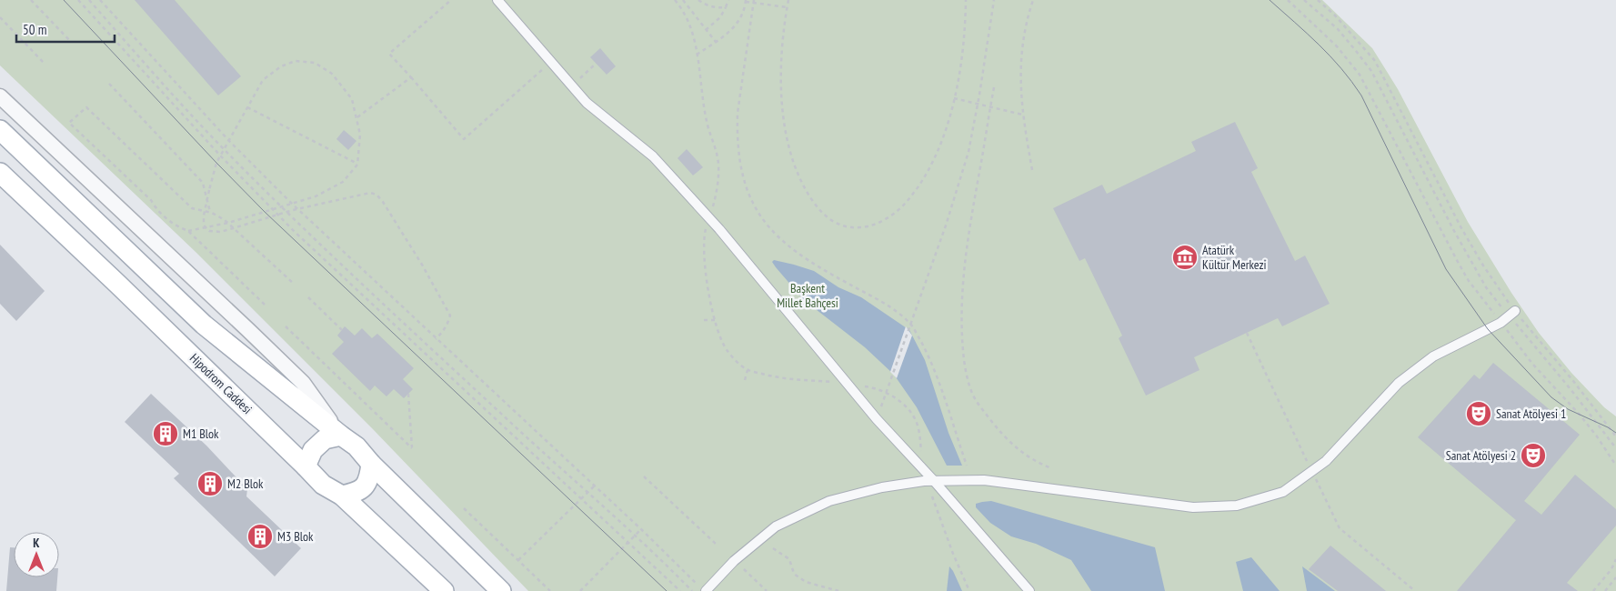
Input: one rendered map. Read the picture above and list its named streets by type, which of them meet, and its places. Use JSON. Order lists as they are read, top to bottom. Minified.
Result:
{"streets":{"main road":["Hipodrom Caddesi"]},"parks":["Başkent Millet Bahçesi"],"places":{"museum":["Atatürk Kültür Merkezi"],"theatre":["Sanat Atölyesi 1","Sanat Atölyesi 2"],"building":["M1 Blok","M2 Blok","M3 Blok"]},"scale_bar":"50 m","north":"top"}
